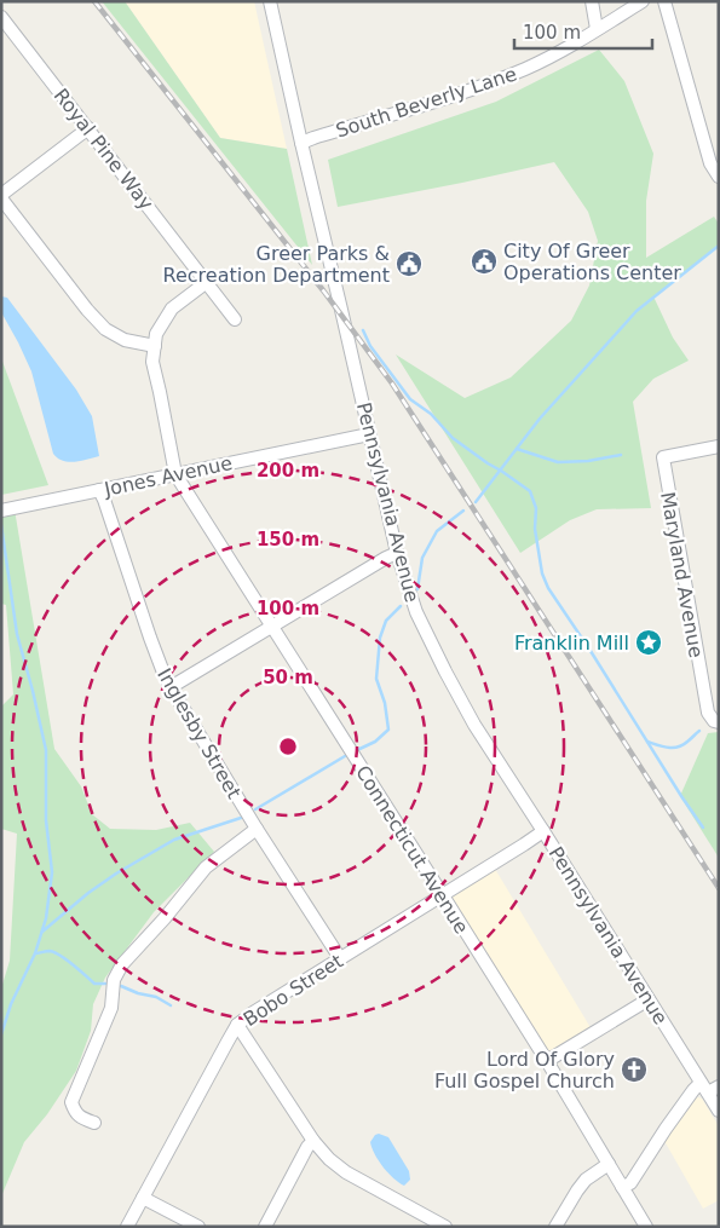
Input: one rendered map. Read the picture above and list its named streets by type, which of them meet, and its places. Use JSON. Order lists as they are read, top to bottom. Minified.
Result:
{"streets":{"street":["South Beverly Lane","Royal Pine Way","Jones Avenue","Pennsylvania Avenue","Maryland Avenue","Inglesby Street","Connecticut Avenue","Bobo Street"]},"crossings":[["South Beverly Lane","Pennsylvania Avenue"],["Jones Avenue","Pennsylvania Avenue"],["Jones Avenue","Inglesby Street"],["Jones Avenue","Connecticut Avenue"],["Pennsylvania Avenue","Bobo Street"],["Inglesby Street","Bobo Street"],["Connecticut Avenue","Bobo Street"]],"places":{"public building":["City Of Greer Operations Center","Greer Parks & Recreation Department"],"place":["Franklin Mill"],"church":["Lord Of Glory Full Gospel Church"]},"scale_bar":"100 m","rings":["200 m","150 m","100 m","50 m"]}
